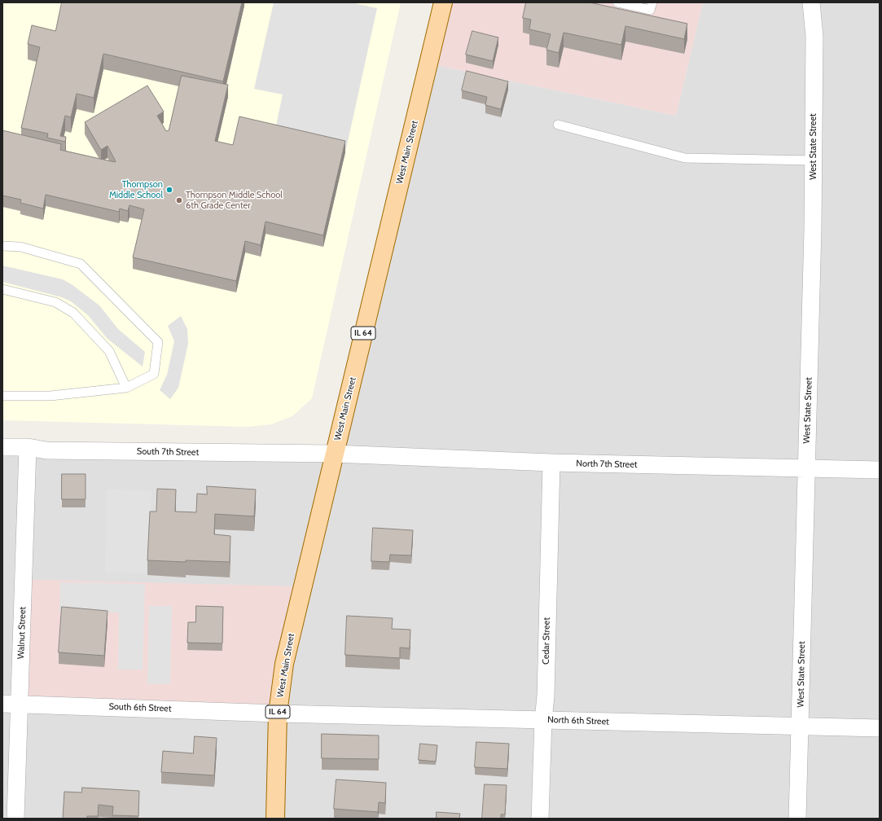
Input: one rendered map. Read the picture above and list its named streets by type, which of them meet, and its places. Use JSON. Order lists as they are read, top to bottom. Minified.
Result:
{"streets":{"main road":["West Main Street","IL 64"],"street":["West State Street","South 7th Street","North 7th Street","Walnut Street","Cedar Street","South 6th Street","North 6th Street"]},"crossings":[["West State Street","North 7th Street"],["West State Street","North 6th Street"],["West Main Street","South 7th Street"],["West Main Street","North 7th Street"],["West Main Street","South 6th Street"],["West Main Street","North 6th Street"],["South 7th Street","North 7th Street"],["South 7th Street","Walnut Street"],["North 7th Street","Cedar Street"],["Walnut Street","South 6th Street"],["Cedar Street","North 6th Street"],["South 6th Street","North 6th Street"]],"places":["Thompson Middle School","Thompson Middle School 6th Grade Center"]}
